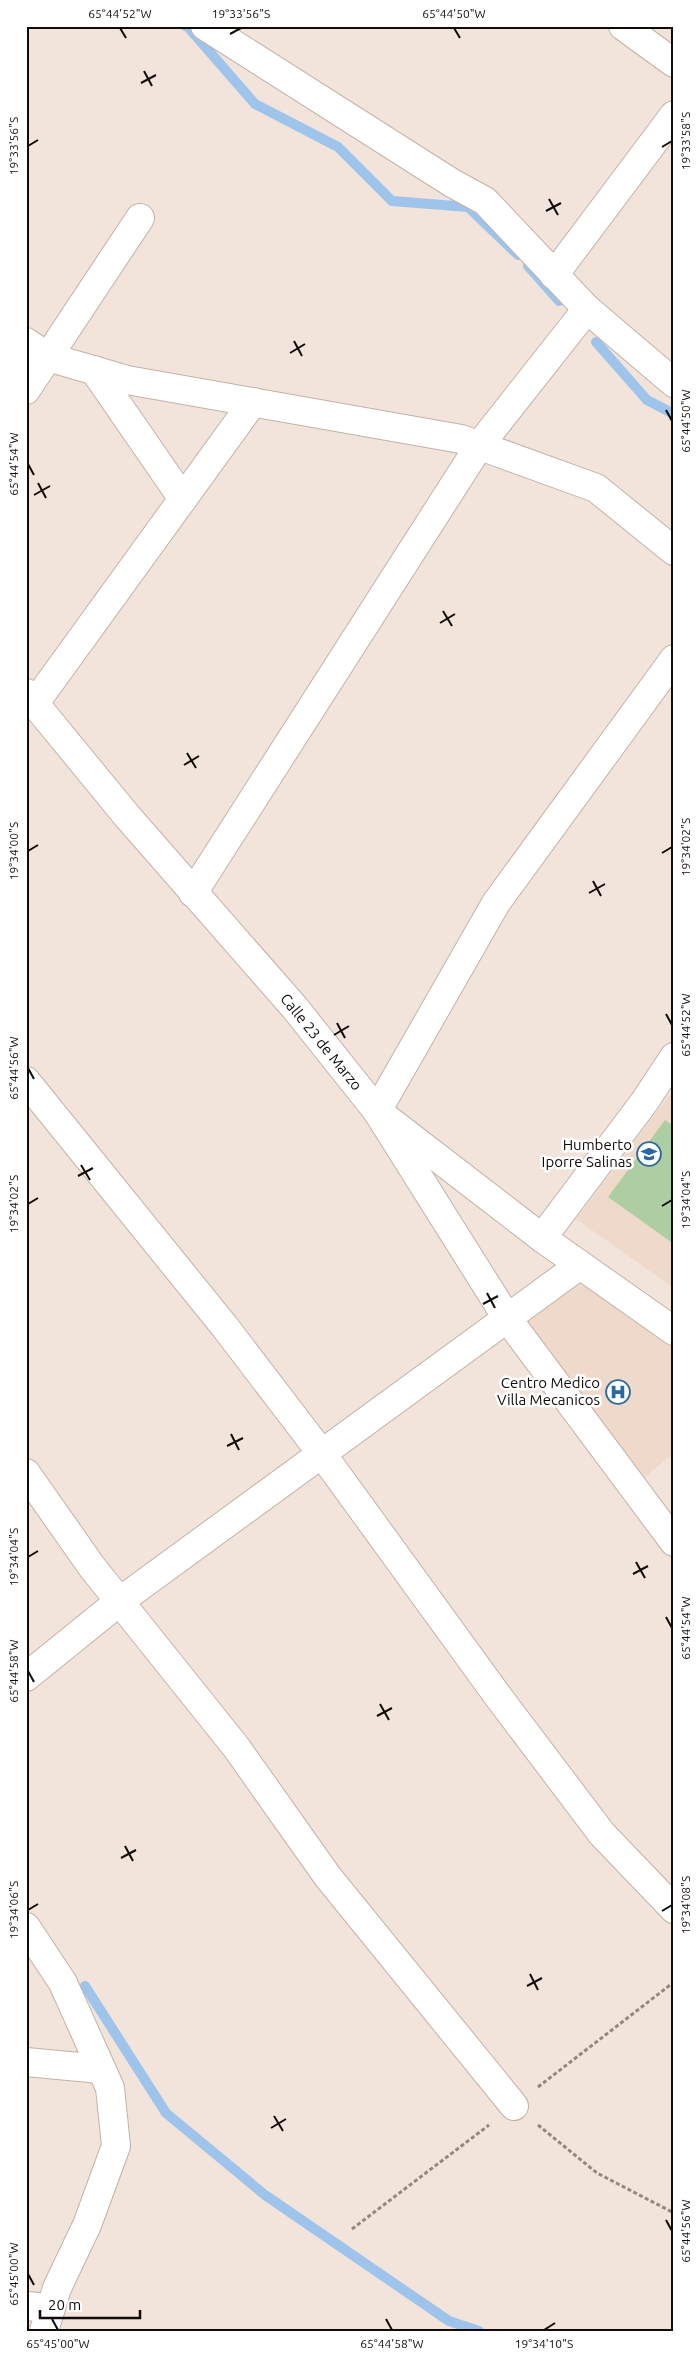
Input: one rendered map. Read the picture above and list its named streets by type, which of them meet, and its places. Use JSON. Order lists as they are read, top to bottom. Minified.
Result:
{"streets":{"street":["Calle 23 de Marzo"]},"places":{"school or university":["Humberto Iporre Salinas"],"hospital":["Centro Medico Villa Mecanicos"]},"scale_bar":"20 m","coordinates":["65°44'52\"W","19°33'56\"S","65°44'50\"W","19°33'58\"S","65°44'54\"W","19°34'02\"S","19°34'00\"S","65°44'56\"W","19°34'04\"S","65°44'58\"W","19°34'08\"S","19°34'06\"S","65°45'00\"W","19°34'10\"S"]}
